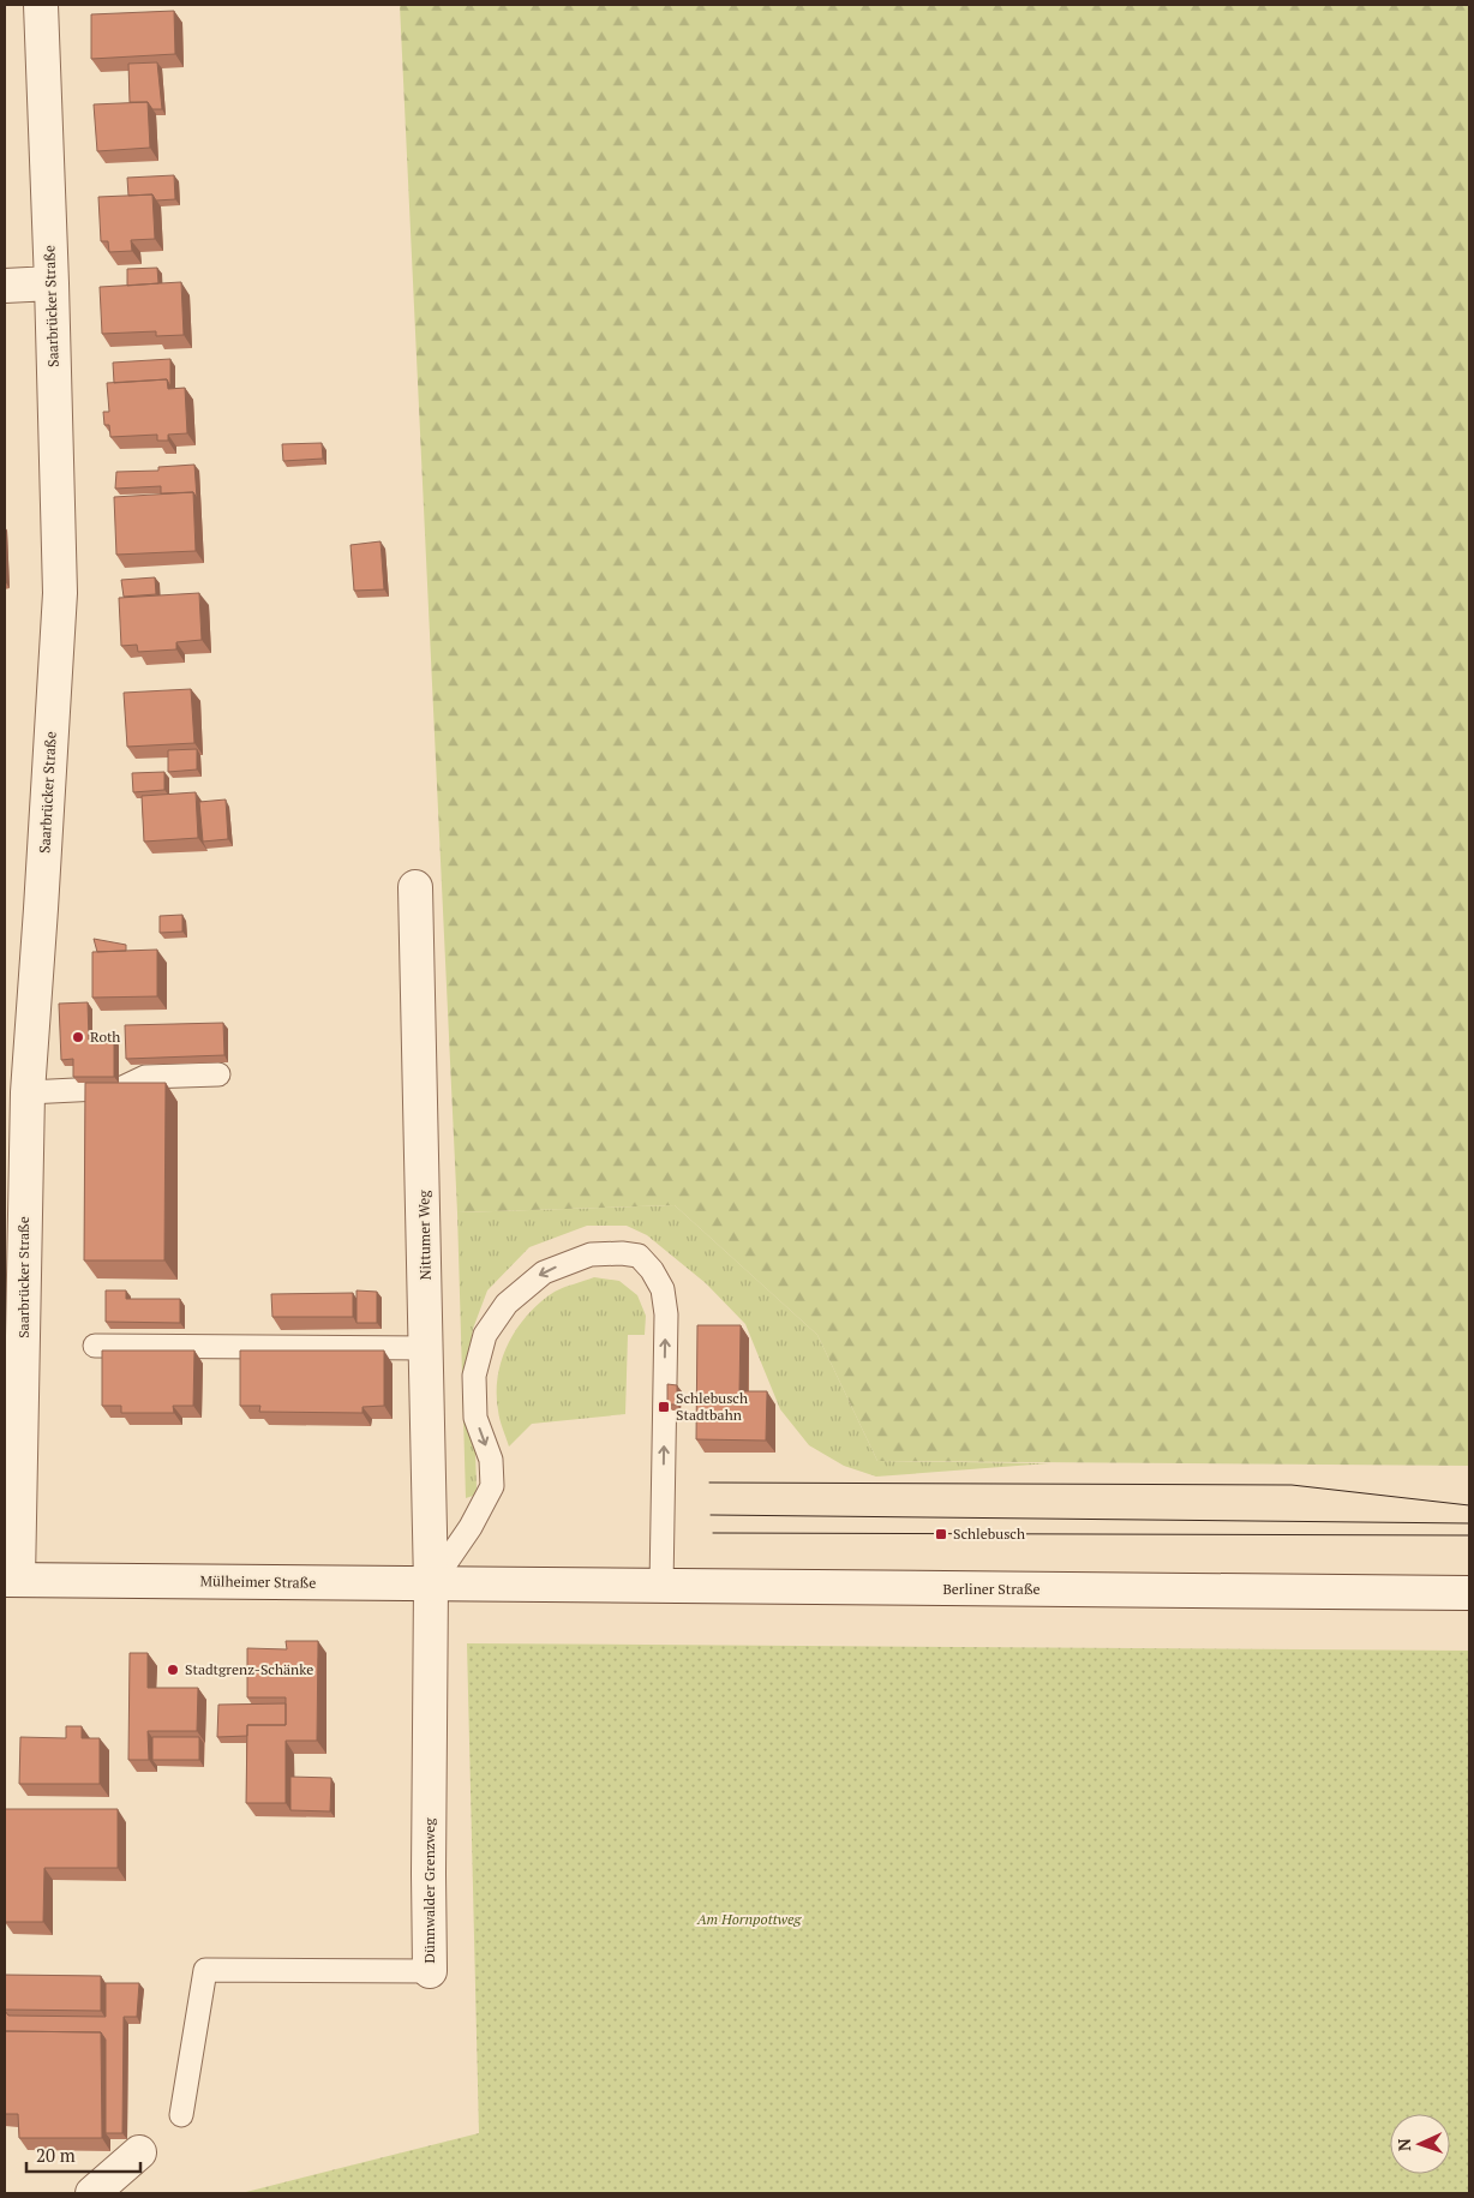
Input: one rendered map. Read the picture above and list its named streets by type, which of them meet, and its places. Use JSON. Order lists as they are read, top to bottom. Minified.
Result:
{"streets":{"street":["Saarbrücker Straße","Nittumer Weg","Mülheimer Straße","Berliner Straße","Dünnwalder Grenzweg"]},"crossings":[["Saarbrücker Straße","Mülheimer Straße"],["Nittumer Weg","Mülheimer Straße"],["Nittumer Weg","Dünnwalder Grenzweg"],["Mülheimer Straße","Berliner Straße"],["Mülheimer Straße","Dünnwalder Grenzweg"]],"parks":["Am Hornpottweg"],"places":{"other":["Roth","Stadtgrenz-Schänke"],"transit":["Schlebusch Stadtbahn","Schlebusch"]},"scale_bar":"20 m","north":"left"}
